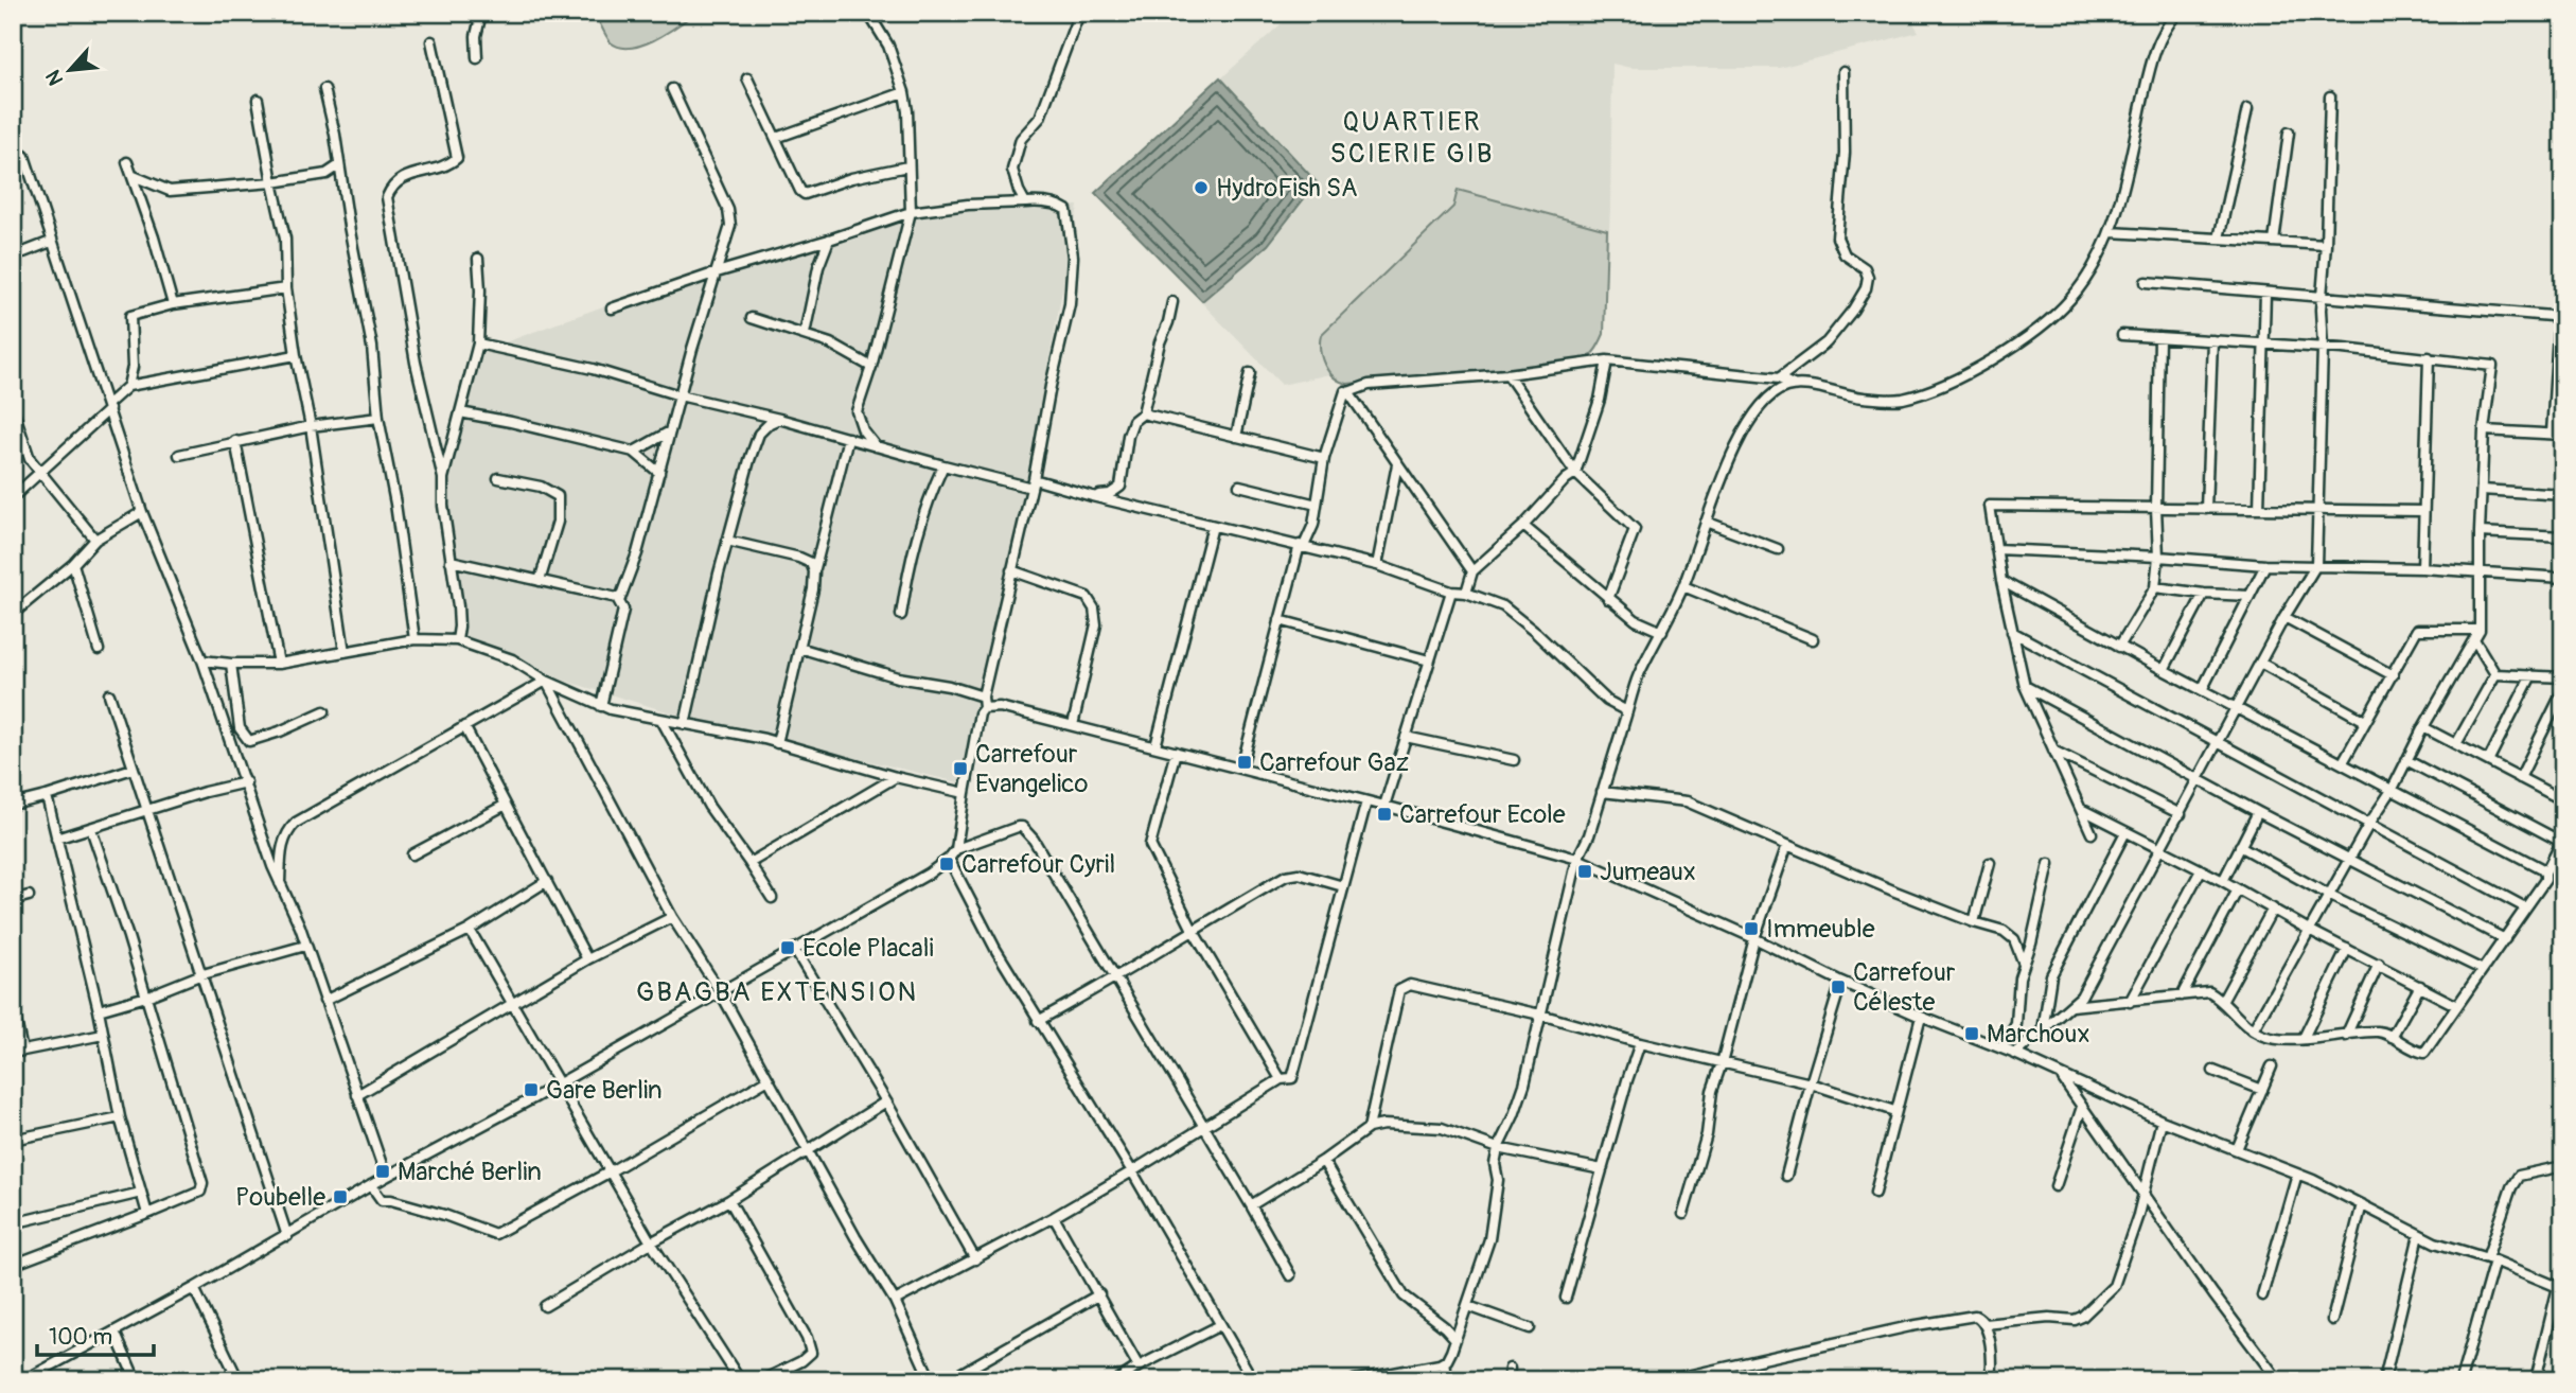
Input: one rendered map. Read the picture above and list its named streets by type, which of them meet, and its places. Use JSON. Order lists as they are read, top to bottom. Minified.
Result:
{"districts":["QUARTIER SCIERIE GIB","GBAGBA EXTENSION"],"places":{"other":["HydroFish SA"],"transit":["Carrefour Gaz","Carrefour Evangelico","Carrefour Ecole","Carrefour Cyril","Jumeaux","Immeuble","Ecole Placali","Carrefour Céleste","Marchoux","Gare Berlin","Marché Berlin","Poubelle"]},"scale_bar":"100 m","north":"bottom left"}
